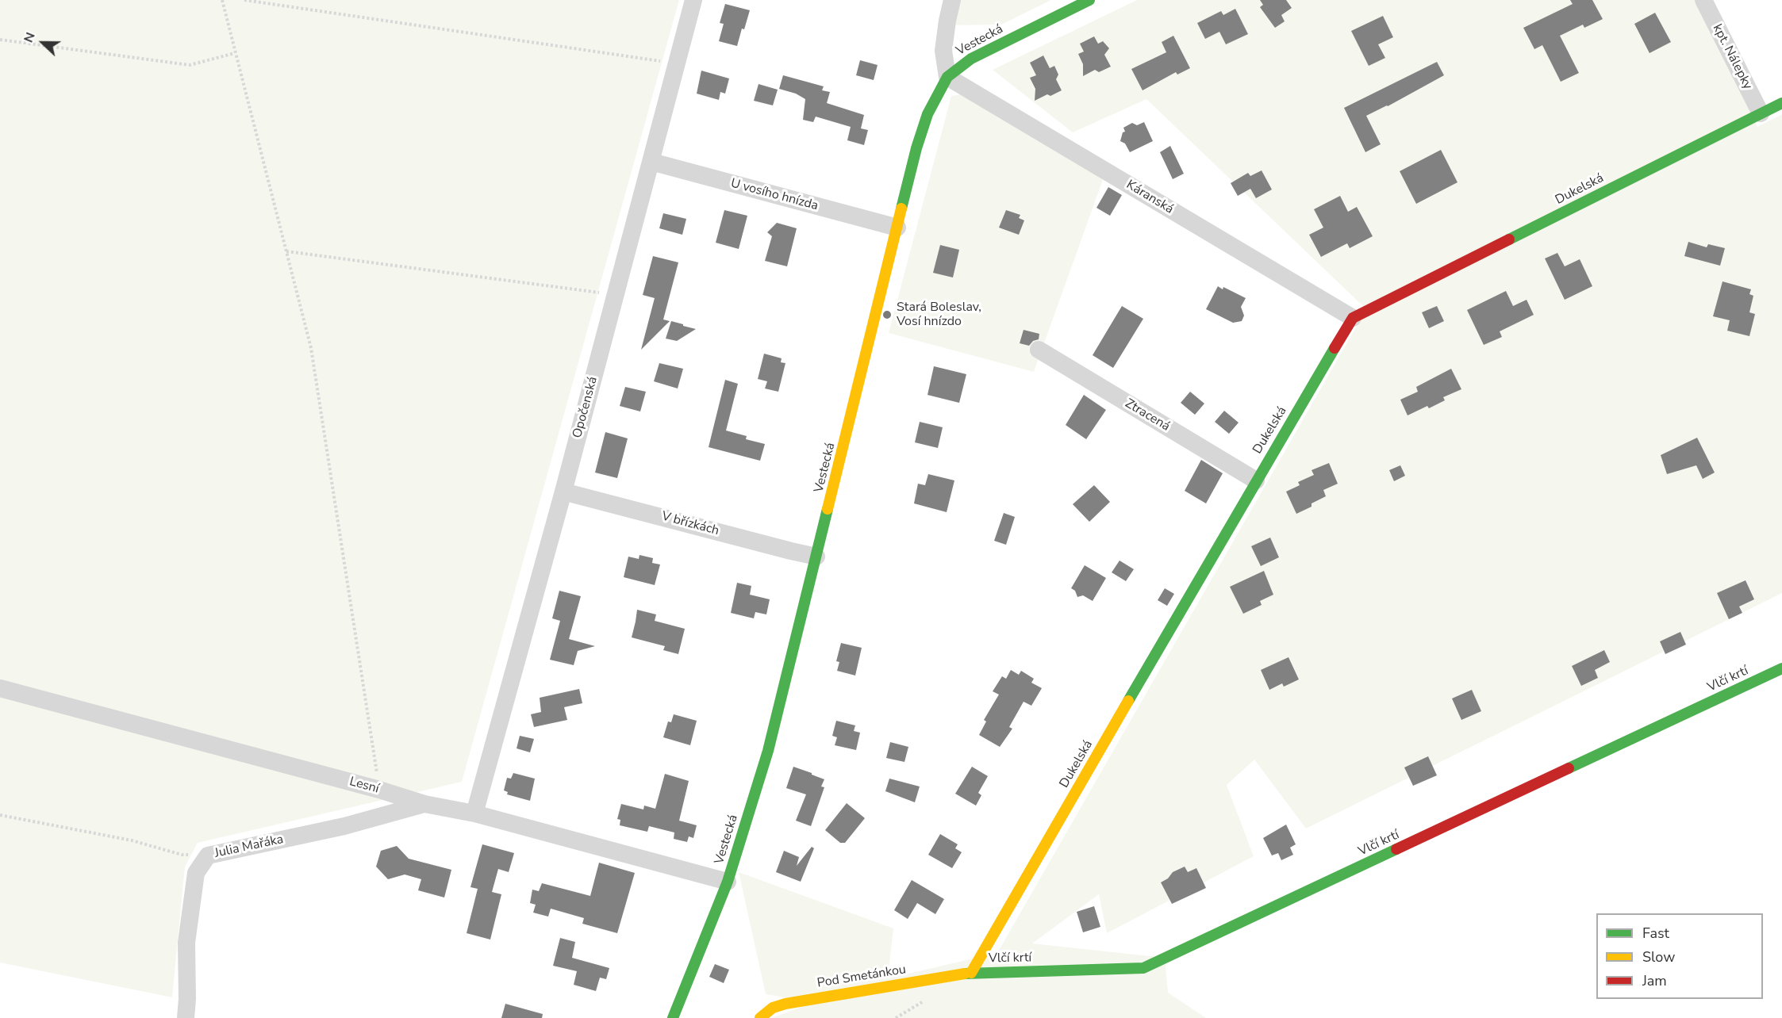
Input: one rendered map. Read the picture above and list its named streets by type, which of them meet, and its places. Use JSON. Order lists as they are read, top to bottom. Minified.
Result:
{"streets":{"street":["Vestecká","kpt. Nálepky","Dukelská","U vosího hnízda","Káranská","Opočenská","Ztracená","V břízkách","Vlčí krtí","Lesní","Julia Mařáka","Pod Smetánkou"]},"crossings":[["Vestecká","U vosího hnízda"],["Vestecká","Káranská"],["Vestecká","V břízkách"],["Vestecká","Lesní"],["kpt. Nálepky","Dukelská"],["Dukelská","Káranská"],["Dukelská","Ztracená"],["Dukelská","Vlčí krtí"],["Dukelská","Pod Smetánkou"],["U vosího hnízda","Opočenská"],["Opočenská","V břízkách"],["Opočenská","Lesní"],["Vlčí krtí","Pod Smetánkou"],["Lesní","Julia Mařáka"]],"places":["Stará Boleslav, Vosí hnízdo"],"legend":["Fast","Slow","Jam"],"north":"left"}
